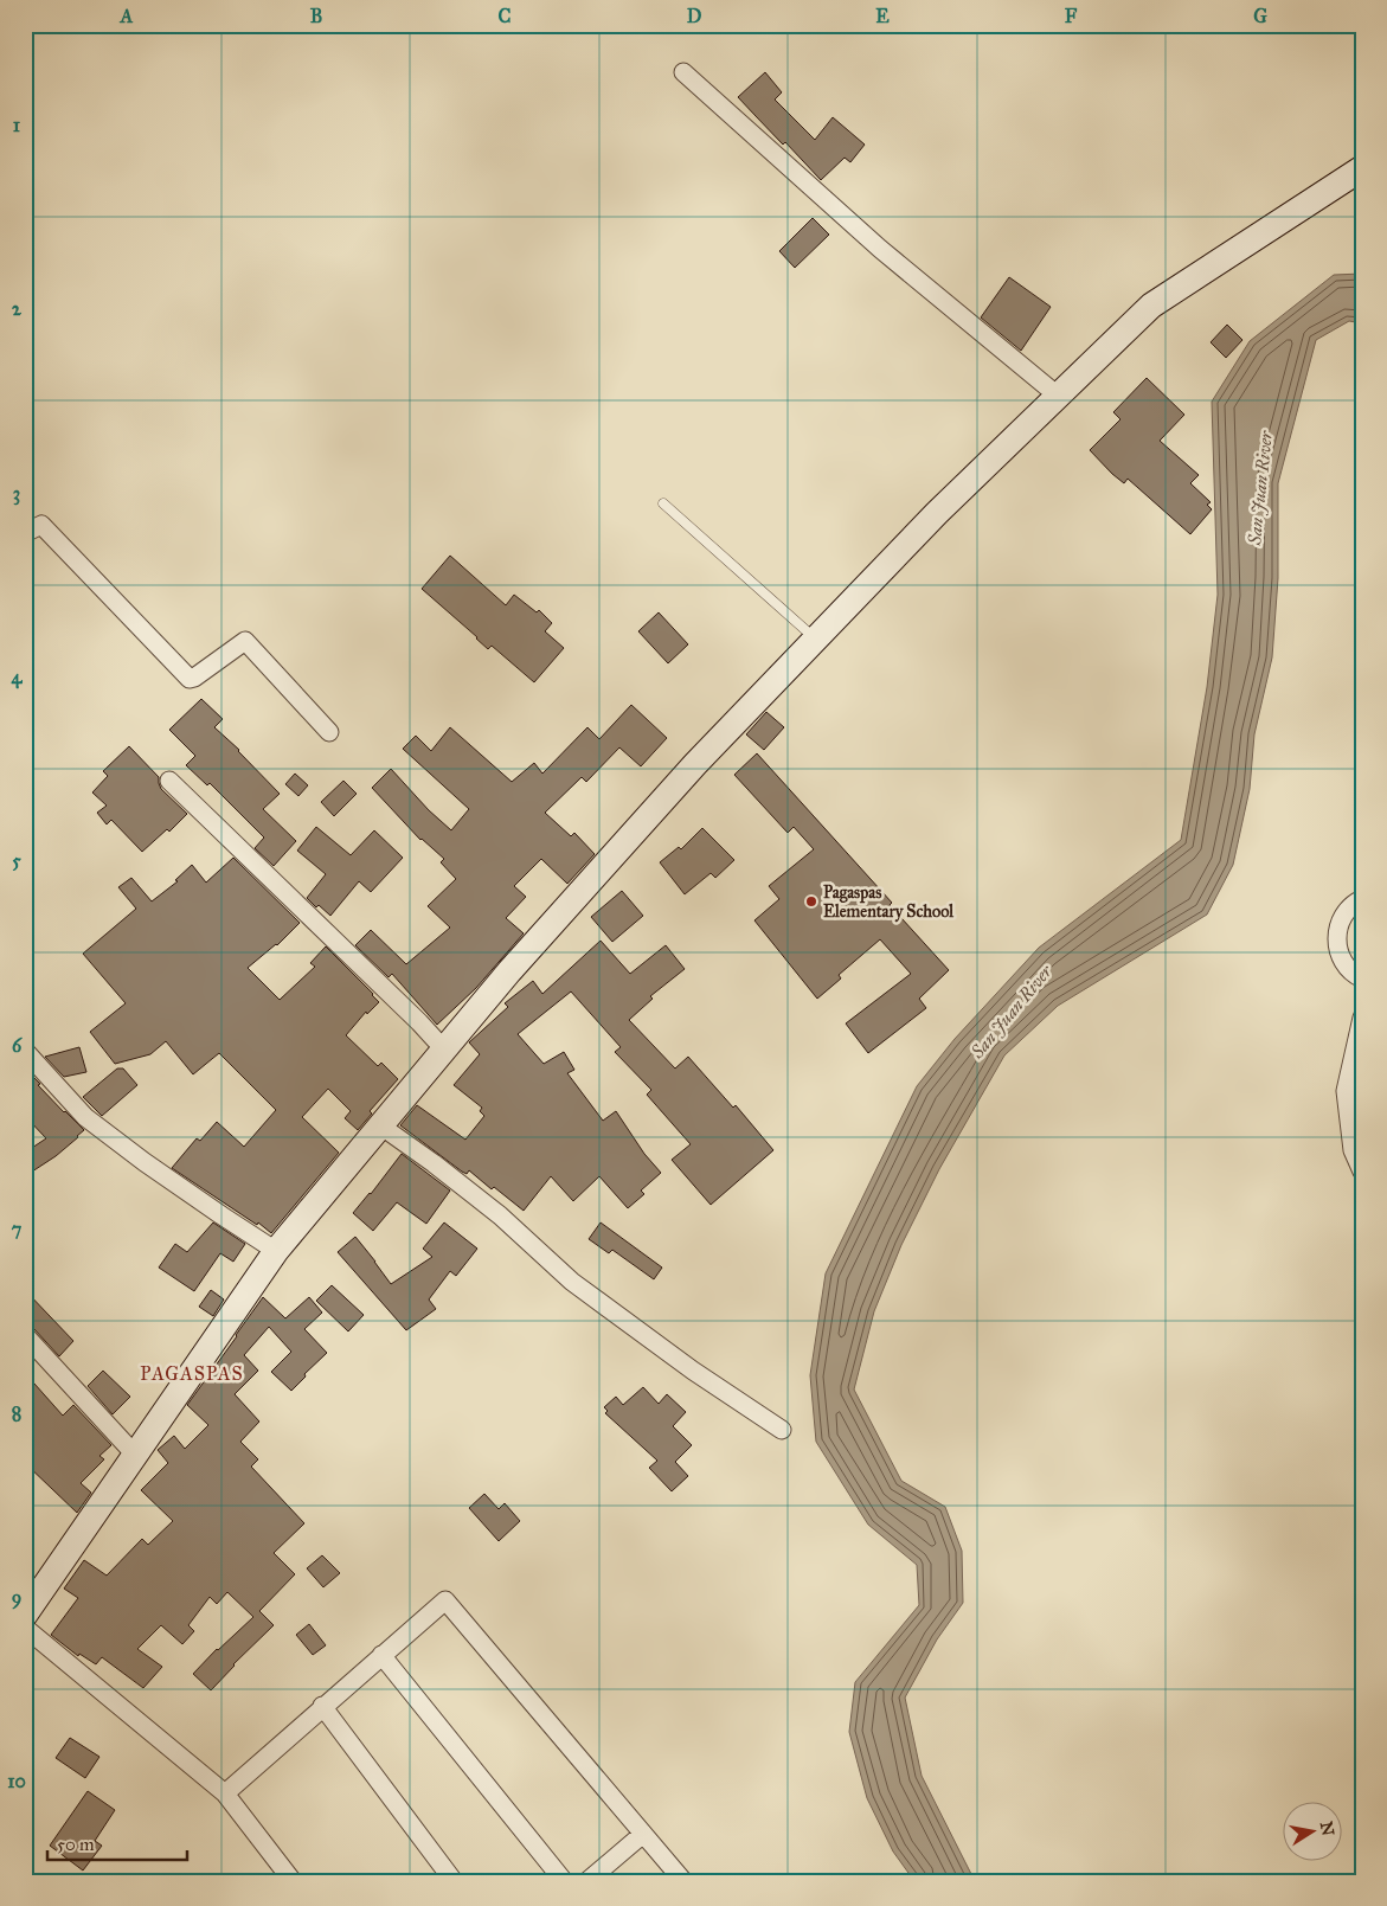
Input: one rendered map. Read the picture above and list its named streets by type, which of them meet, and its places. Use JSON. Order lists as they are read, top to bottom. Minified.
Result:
{"districts":["PAGASPAS"],"water":["San Juan River"],"places":["Pagaspas Elementary School"],"scale_bar":"50 m","north":"right","grid":{"columns":["A","B","C","D","E","F","G"],"rows":["1","2","3","4","5","6","7","8","9","10"]}}
